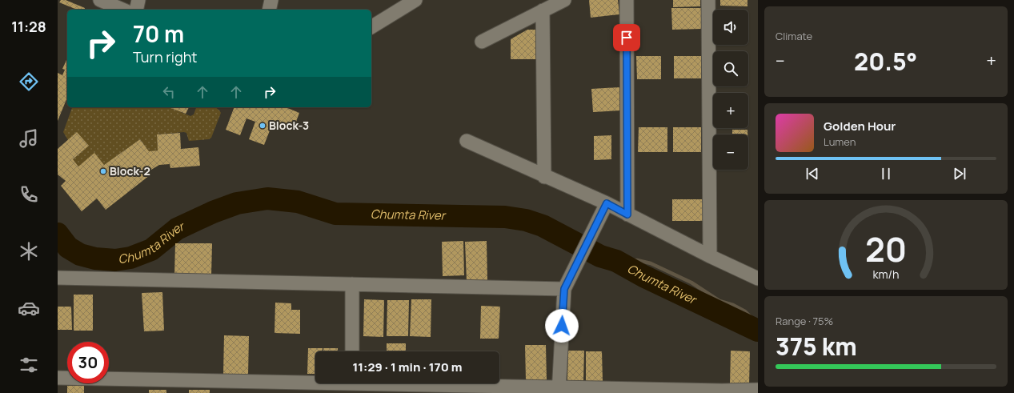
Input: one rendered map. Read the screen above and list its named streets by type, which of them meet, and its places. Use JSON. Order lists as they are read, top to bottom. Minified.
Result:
{"water":["Chumta River"],"places":["Block-3","Block-2"],"page":{"tabs":"11:28","tile":["Climate",["Range · 75%","375 km"]],"map_buttons":["+","−"],"turn":["70 m","Turn right"],"heat":["−","20.5°","+"],"song":["Golden Hour","Lumen"],"limit":"30","trip":"11:29 · 1 min · 170 m","gauge":["20","km/h"]}}
